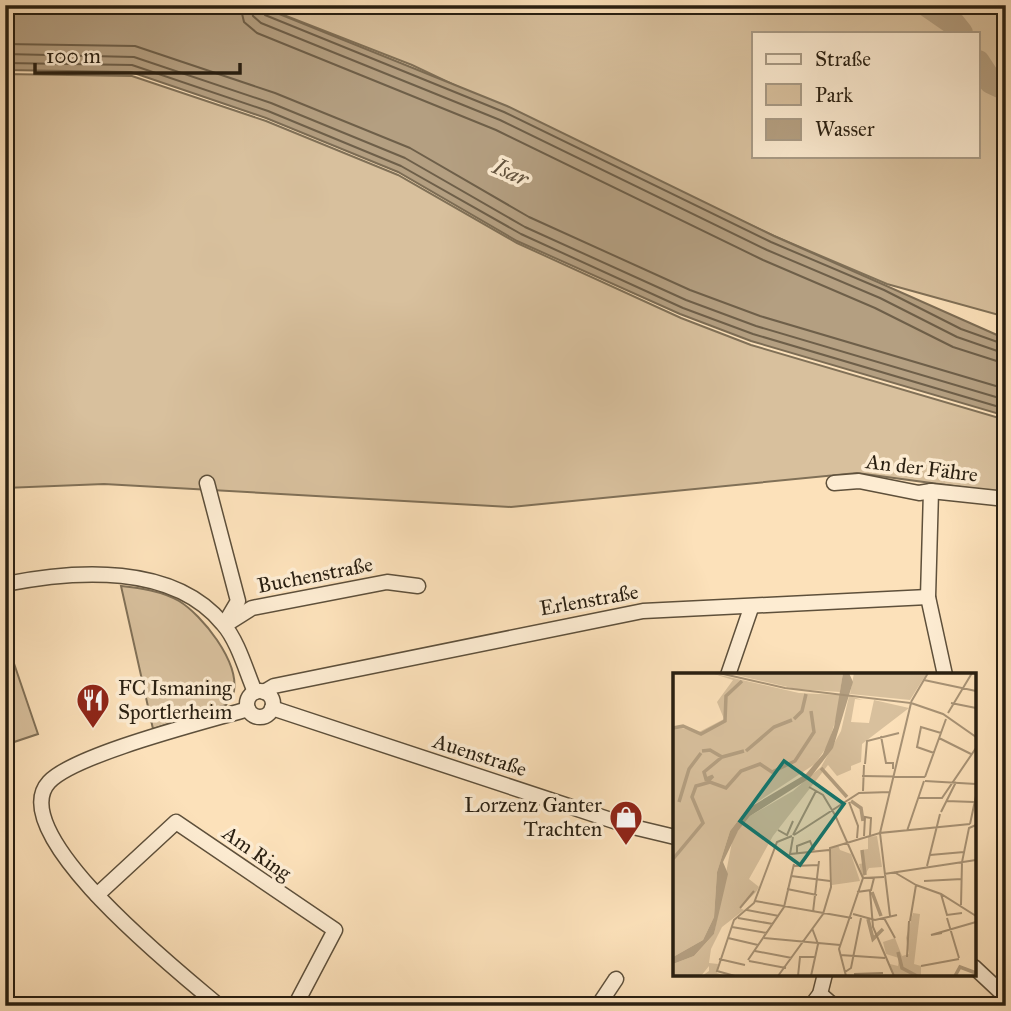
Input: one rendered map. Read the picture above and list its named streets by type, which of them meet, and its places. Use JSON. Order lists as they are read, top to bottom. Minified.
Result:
{"streets":{"street":["An der Fähre","Buchenstraße","Erlenstraße","Auenstraße","Am Ring"]},"crossings":[["Erlenstraße","Auenstraße"]],"water":["Isar"],"places":{"restaurant":["FC Ismaning Sportlerheim"],"shop":["Lorzenz Ganter Trachten"]},"legend":["Straße","Park","Wasser"],"scale_bar":"100 m"}
